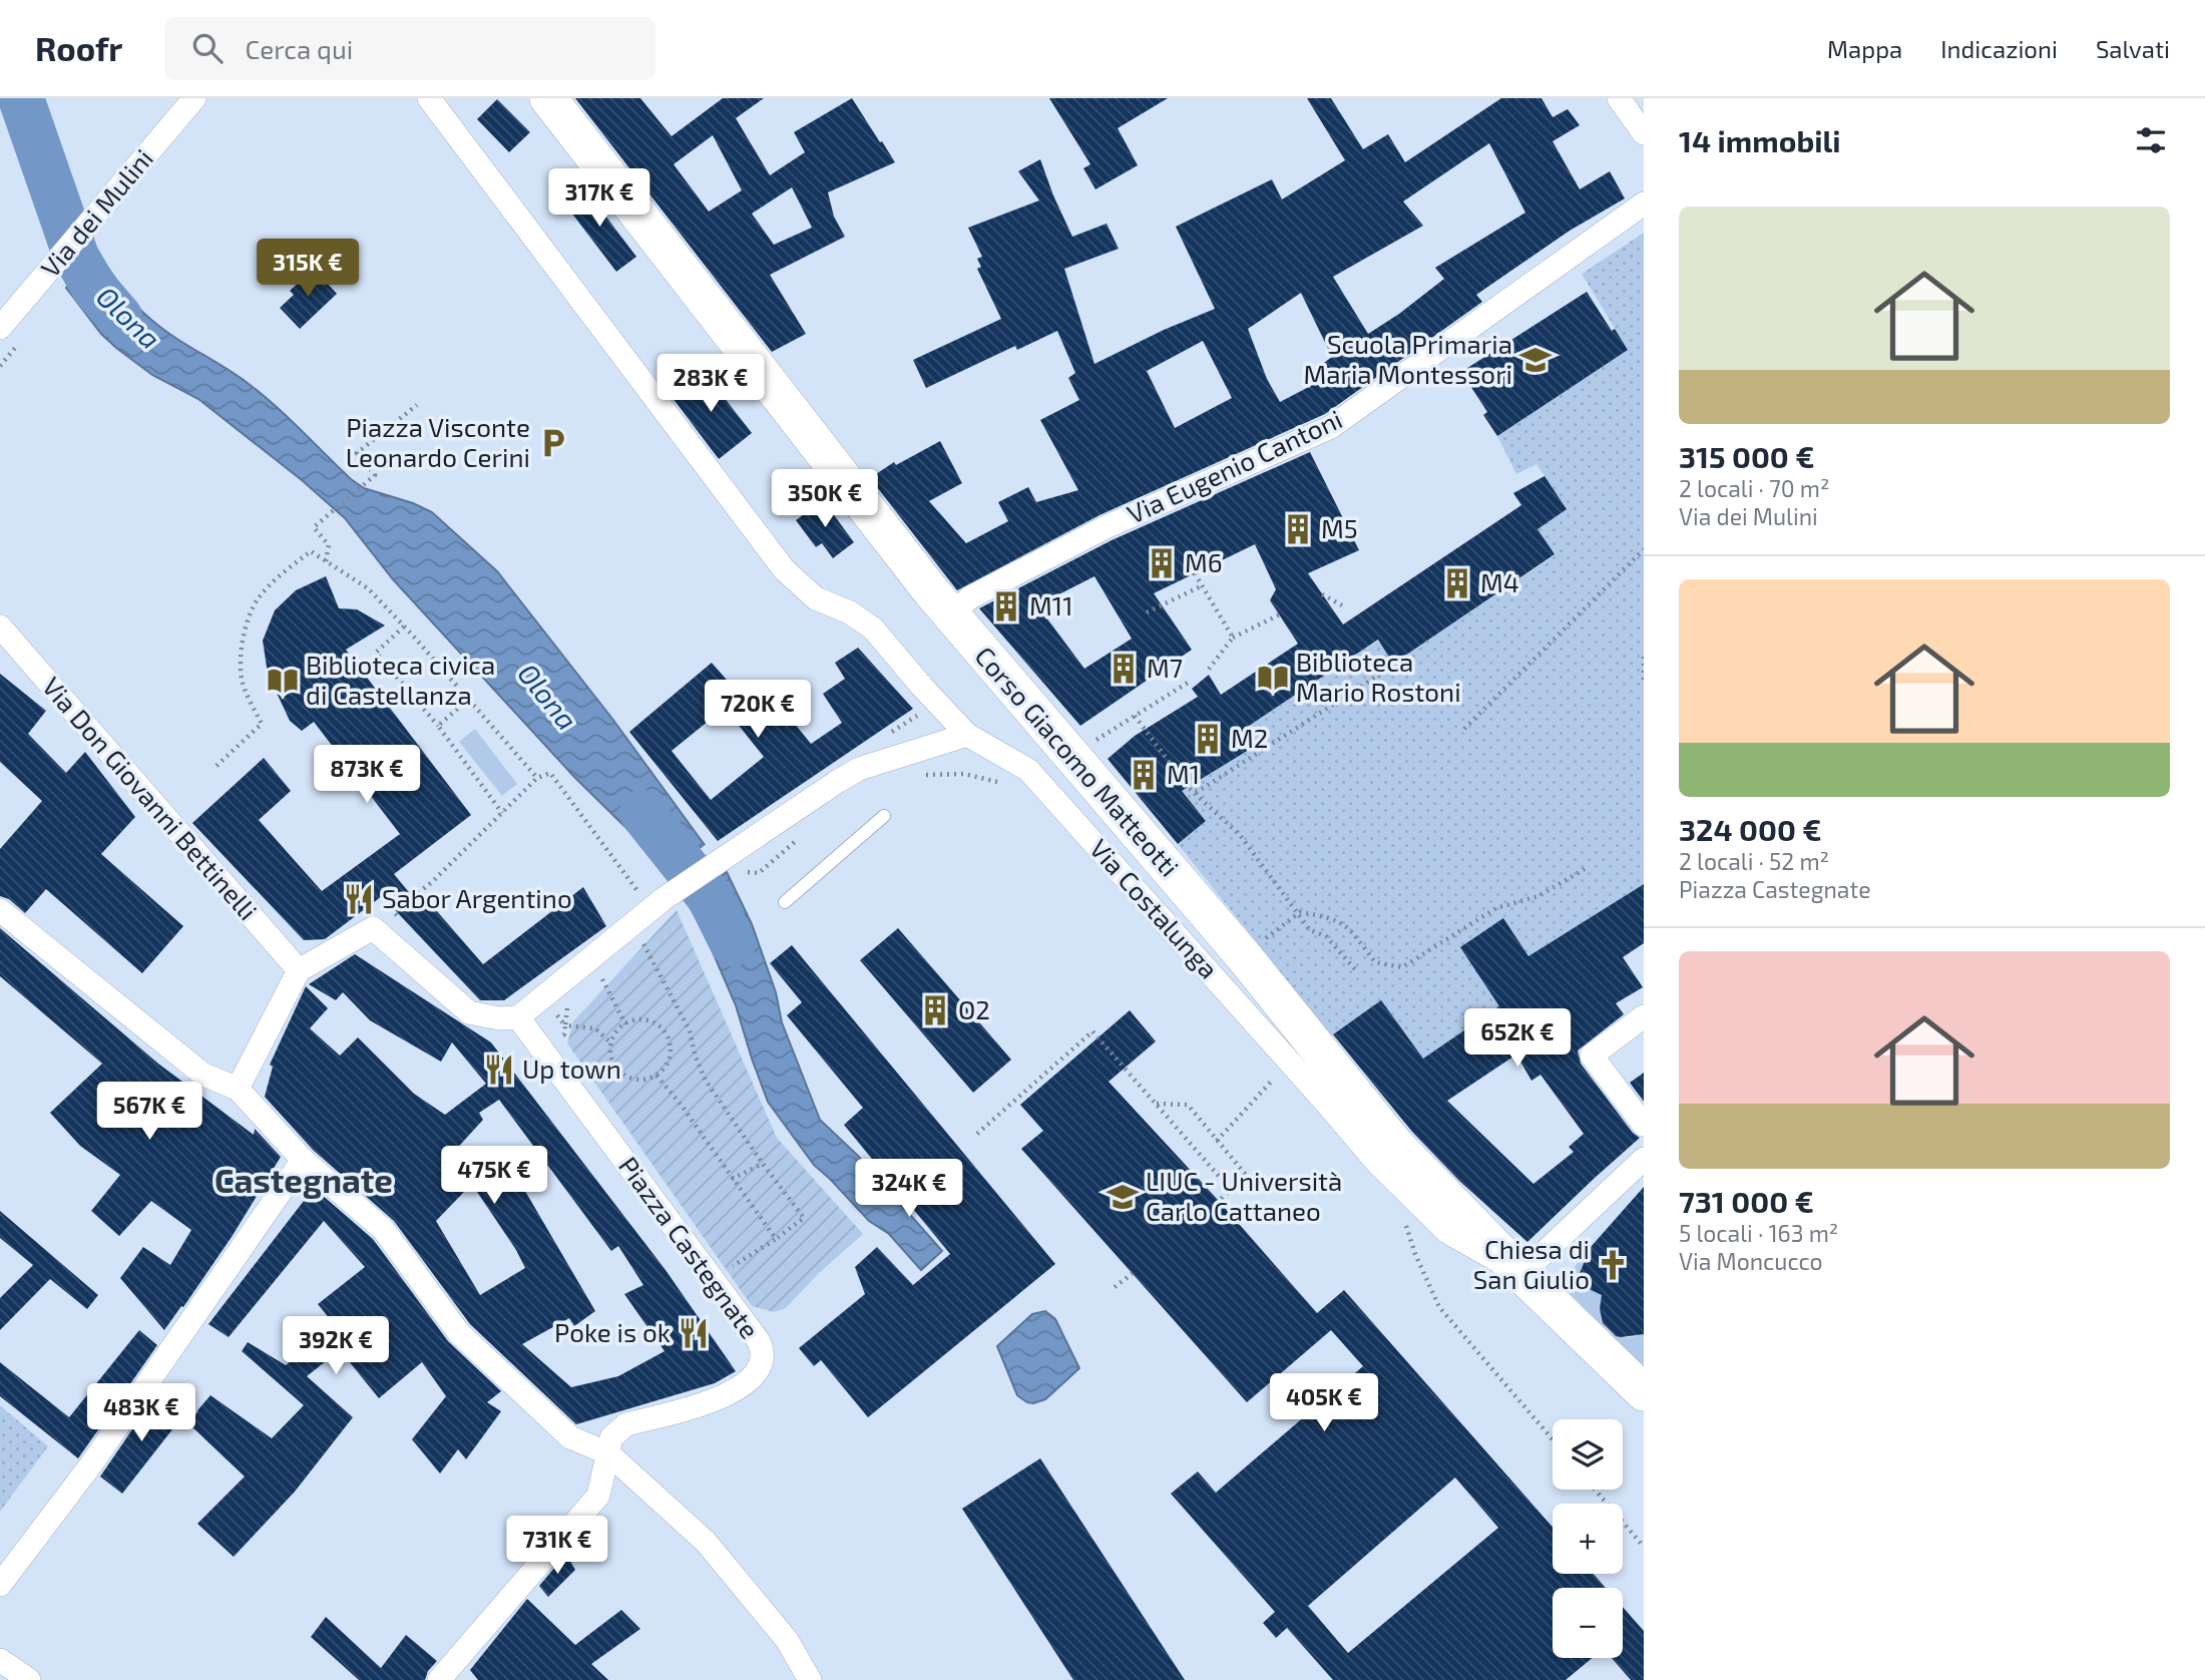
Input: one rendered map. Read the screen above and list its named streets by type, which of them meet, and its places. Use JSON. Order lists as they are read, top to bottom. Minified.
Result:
{"streets":{"main road":["Corso Giacomo Matteotti"],"street":["Via dei Mulini","Via Eugenio Cantoni","Via Don Giovanni Bettinelli","Via Costalunga","Piazza Castegnate"]},"crossings":[["Via Eugenio Cantoni","Corso Giacomo Matteotti"],["Corso Giacomo Matteotti","Via Costalunga"]],"districts":["Castegnate"],"water":["Olona"],"places":{"school or university":["Scuola Primaria Maria Montessori","LIUC - Università Carlo Cattaneo"],"parking":["Piazza Visconte Leonardo Cerini"],"building":["M5","M6","M4","M11","M7","M2","M1","O2"],"library":["Biblioteca Mario Rostoni","Biblioteca civica di Castellanza"],"restaurant":["Sabor Argentino","Up town","Poke is ok"],"church":["Chiesa di San Giulio"]},"page":{"header":"Roofr","search":"Cerca qui","nav":["Mappa","Indicazioni","Salvati"],"heading":"14 immobili","price":["317K €","315K €","283K €","350K €","720K €","873K €","652K €","567K €","475K €","324K €","392K €","405K €","483K €","731K €"],"list":[{"name":"315 000 €","note":"2 locali · 70 m² · Via dei Mulini"},{"name":"324 000 €","note":"2 locali · 52 m² · Piazza Castegnate"},{"name":"731 000 €","note":"5 locali · 163 m² · Via Moncucco"}],"map_buttons":["+","−"]}}
